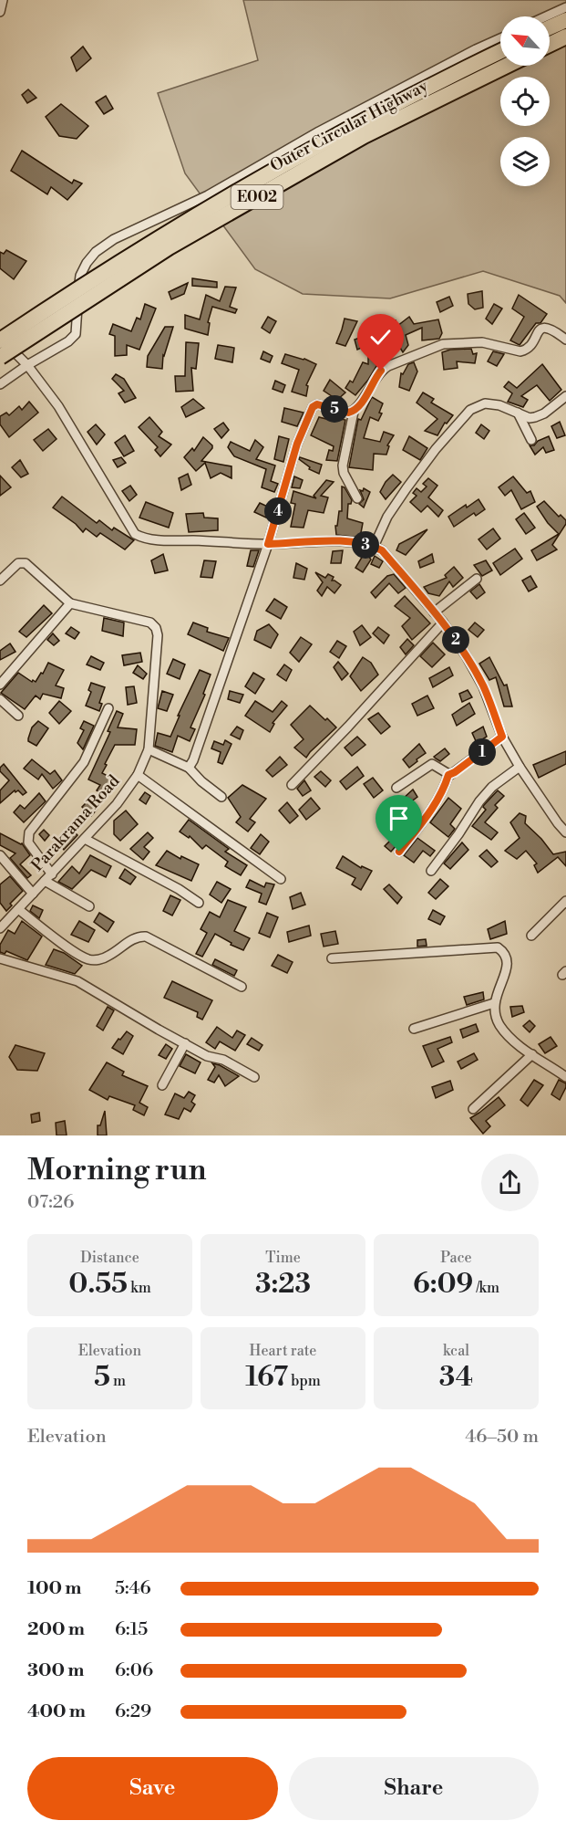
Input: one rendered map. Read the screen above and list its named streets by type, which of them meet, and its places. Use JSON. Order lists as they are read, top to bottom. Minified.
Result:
{"streets":{"highway":["Outer Circular Highway","E002"],"street":["Parakrama Road"]},"north":"top left","page":{"pins":["5","4","3","2","1"],"heading":["Morning run","07:26"],"stats":[["Distance","0.55 km"],["Time","3:23"],["Pace","6:09 /km"],["Elevation","5 m"],["Heart rate","167 bpm"],["kcal","34"]],"chart":["Elevation","46–50 m"],"list":[{"name":"100 m","note":"5:46"},{"name":"200 m","note":"6:15"},{"name":"300 m","note":"6:06"},{"name":"400 m","note":"6:29"}],"buttons":["Save","Share"]}}
